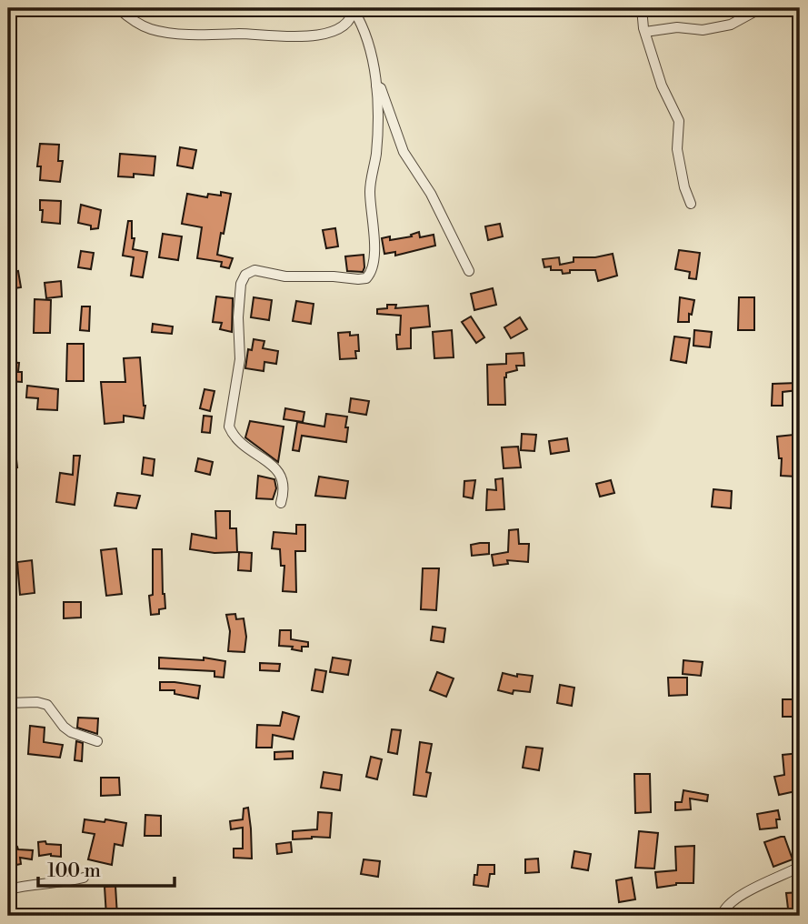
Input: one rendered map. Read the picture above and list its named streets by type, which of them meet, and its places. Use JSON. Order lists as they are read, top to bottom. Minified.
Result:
{"scale_bar":"100 m"}
